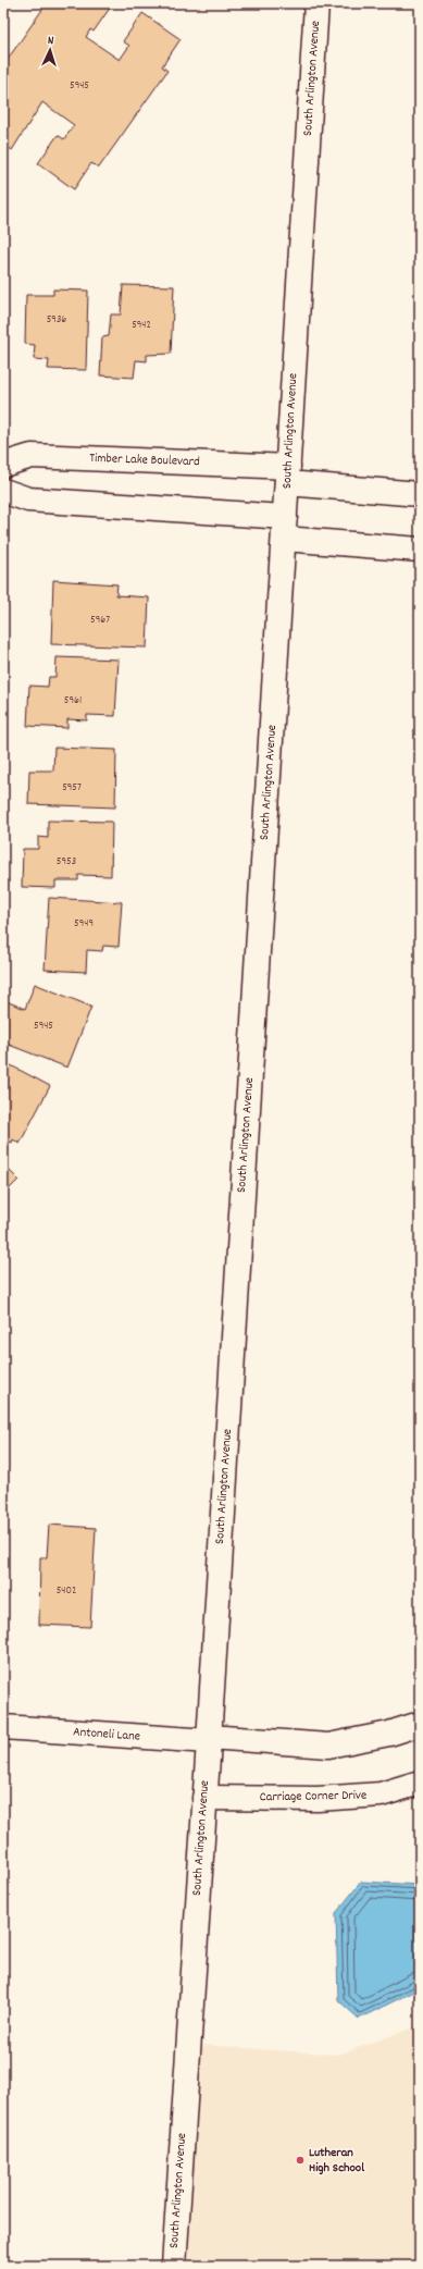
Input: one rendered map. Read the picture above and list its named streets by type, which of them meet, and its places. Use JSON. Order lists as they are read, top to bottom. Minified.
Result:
{"streets":{"main road":["South Arlington Avenue","Timber Lake Boulevard","Antoneli Lane","Carriage Corner Drive"]},"crossings":[["South Arlington Avenue","Timber Lake Boulevard"],["South Arlington Avenue","Antoneli Lane"],["South Arlington Avenue","Carriage Corner Drive"]],"places":["Lutheran High School"],"house_numbers":["5945","5936","5942","5967","5961","5957","5953","5949","5945","5402"],"north":"top"}
